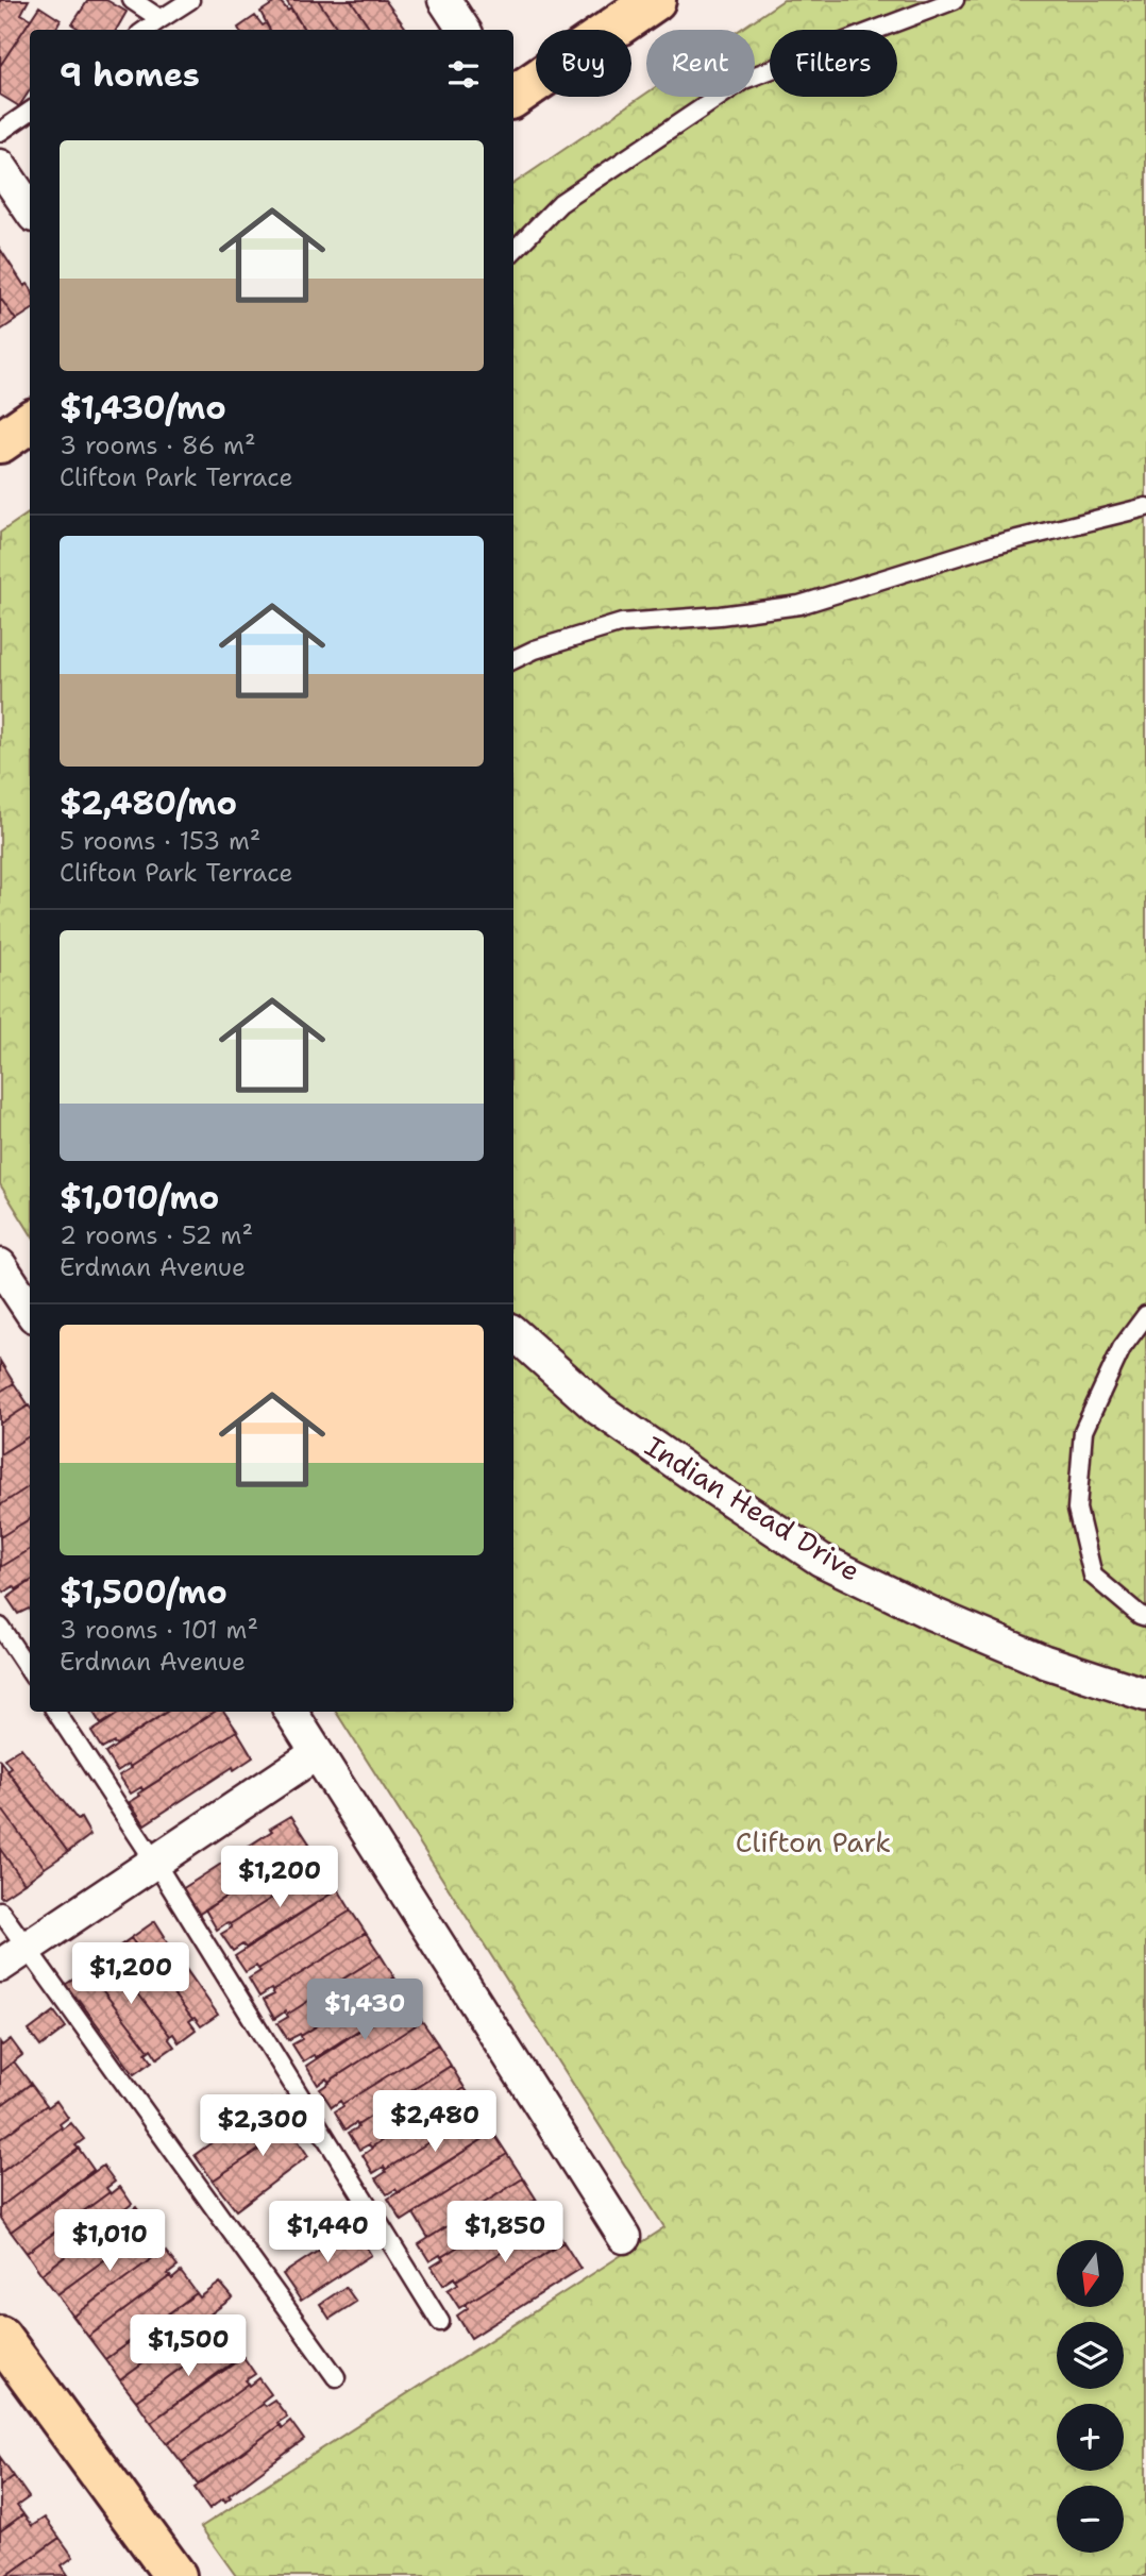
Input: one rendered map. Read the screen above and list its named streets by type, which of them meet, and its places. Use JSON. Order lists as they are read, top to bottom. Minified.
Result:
{"streets":{"street":["Indian Head Drive"]},"parks":["Clifton Park"],"north":"bottom","page":{"chip":["Buy","Rent","Filters"],"heading":"9 homes","list":[{"name":"$1,430/mo","note":"3 rooms · 86 m² · Clifton Park Terrace"},{"name":"$2,480/mo","note":"5 rooms · 153 m² · Clifton Park Terrace"},{"name":"$1,010/mo","note":"2 rooms · 52 m² · Erdman Avenue"},{"name":"$1,500/mo","note":"3 rooms · 101 m² · Erdman Avenue"}],"price":["$1,200","$1,200","$1,430","$2,480","$2,300","$1,440","$1,850","$1,010","$1,500"],"map_buttons":["+","−"]}}
